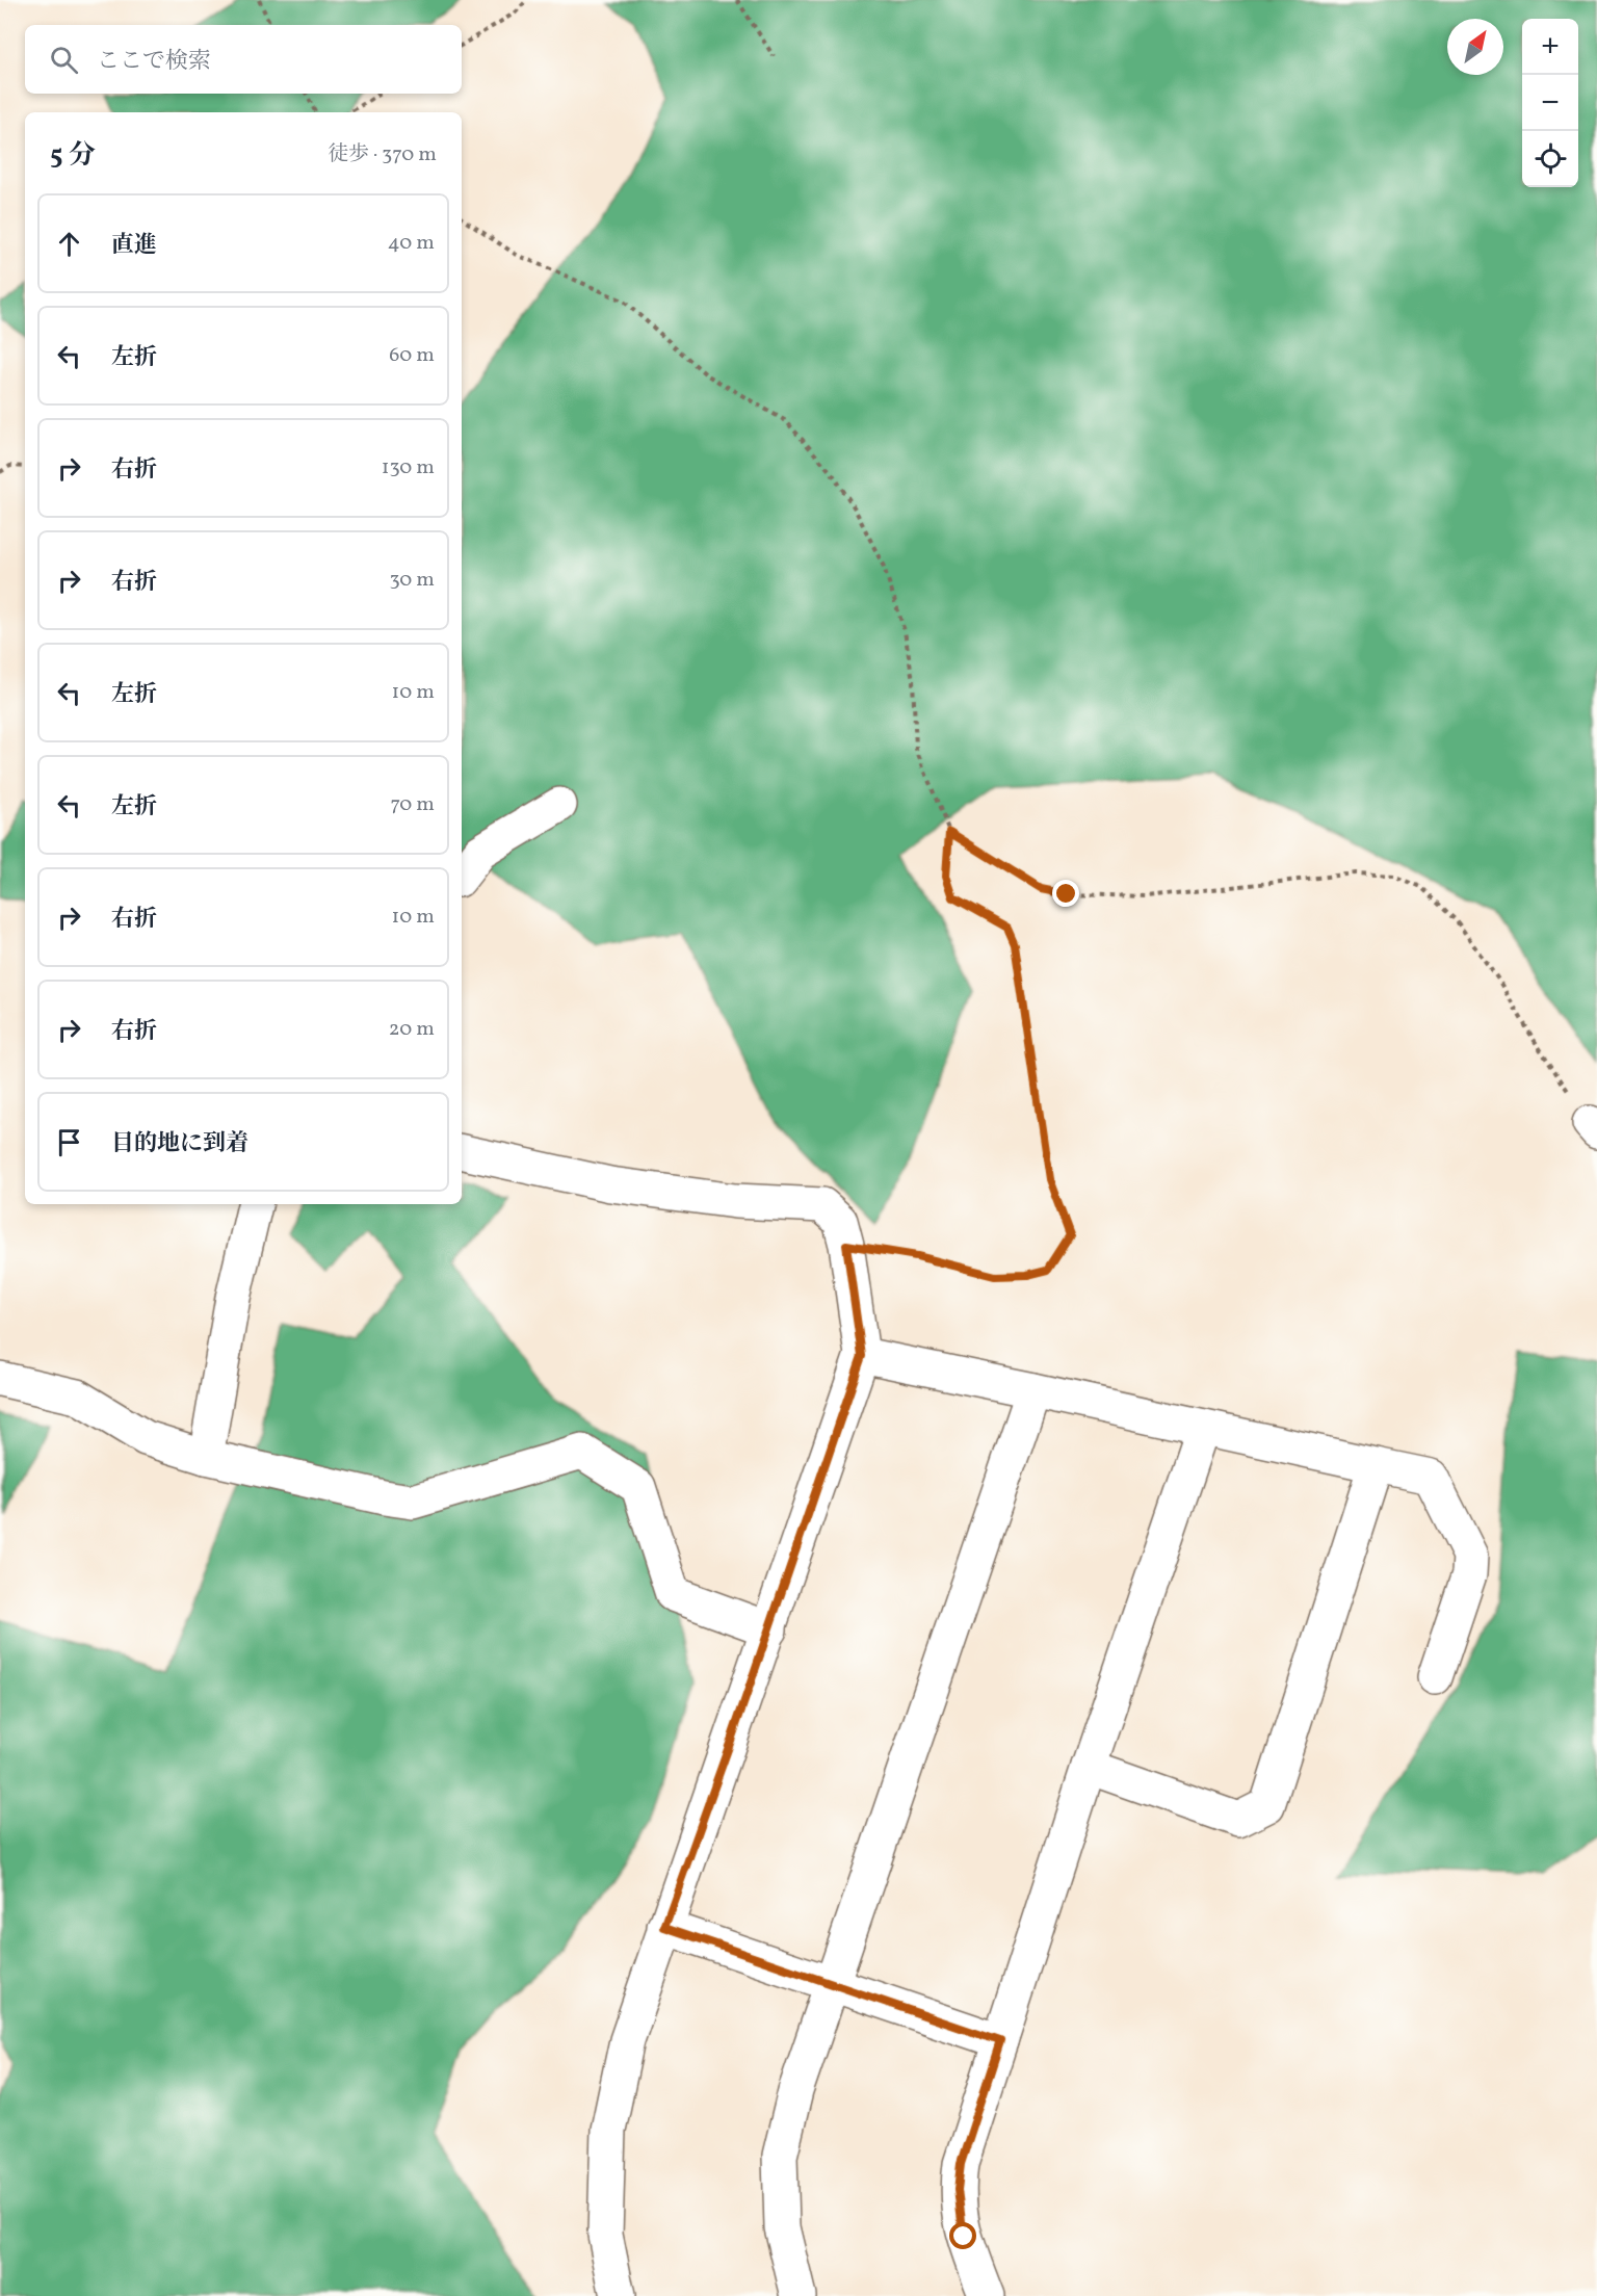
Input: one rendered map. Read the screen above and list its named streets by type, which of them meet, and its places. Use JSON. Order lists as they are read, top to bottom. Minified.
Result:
{"north":"top right","page":{"map_buttons":["+","−"],"search":"ここで検索","heading":["5 分","徒歩 · 370 m"],"list":[["直進","40 m"],["左折","60 m"],["右折","130 m"],["右折","30 m"],["左折","10 m"],["左折","70 m"],["右折","10 m"],["右折","20 m"],"目的地に到着"]}}
